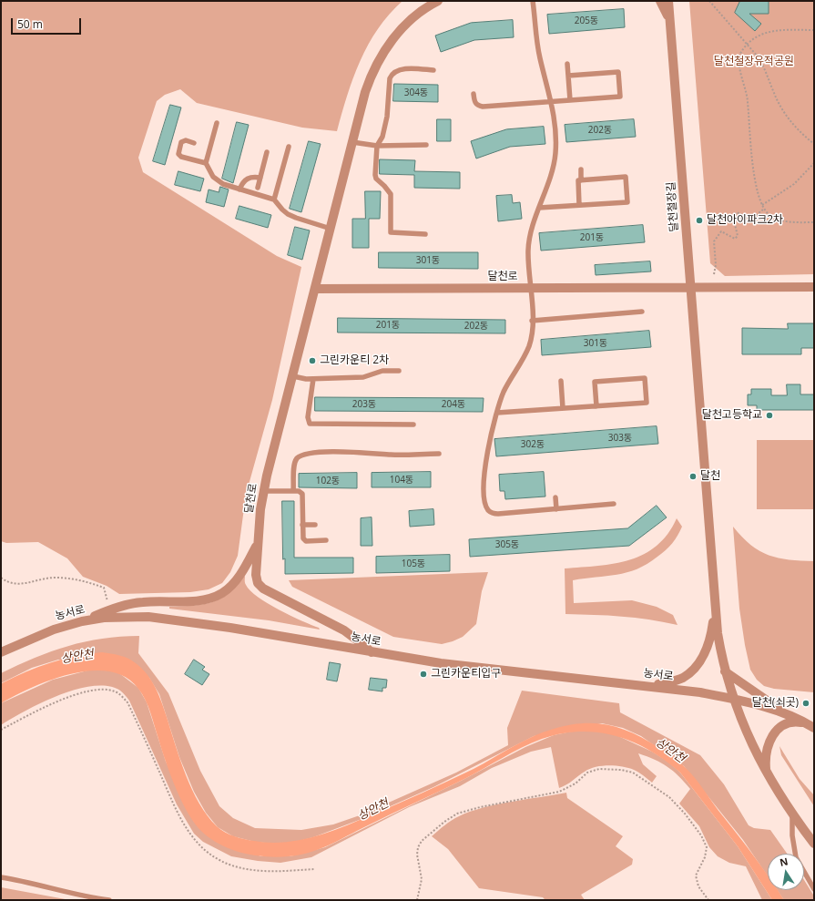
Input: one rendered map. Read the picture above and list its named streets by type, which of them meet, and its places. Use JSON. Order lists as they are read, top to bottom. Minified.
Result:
{"streets":{"street":["달천철장길","달천로","농서로"]},"crossings":[["달천철장길","달천로"],["달천로","농서로"]],"water":["상안천"],"parks":["달천철장유적공원"],"places":["달천아이파크2차","그린카운티 2차","달천고등학교","달천","그린카운티입구","달천(쇠곳)"],"house_numbers":["205동","304동","202동","201동","301동","201동","202동","301동","203동","204동","303동","302동","104동","102동","305동","105동"],"scale_bar":"50 m","north":"top"}
